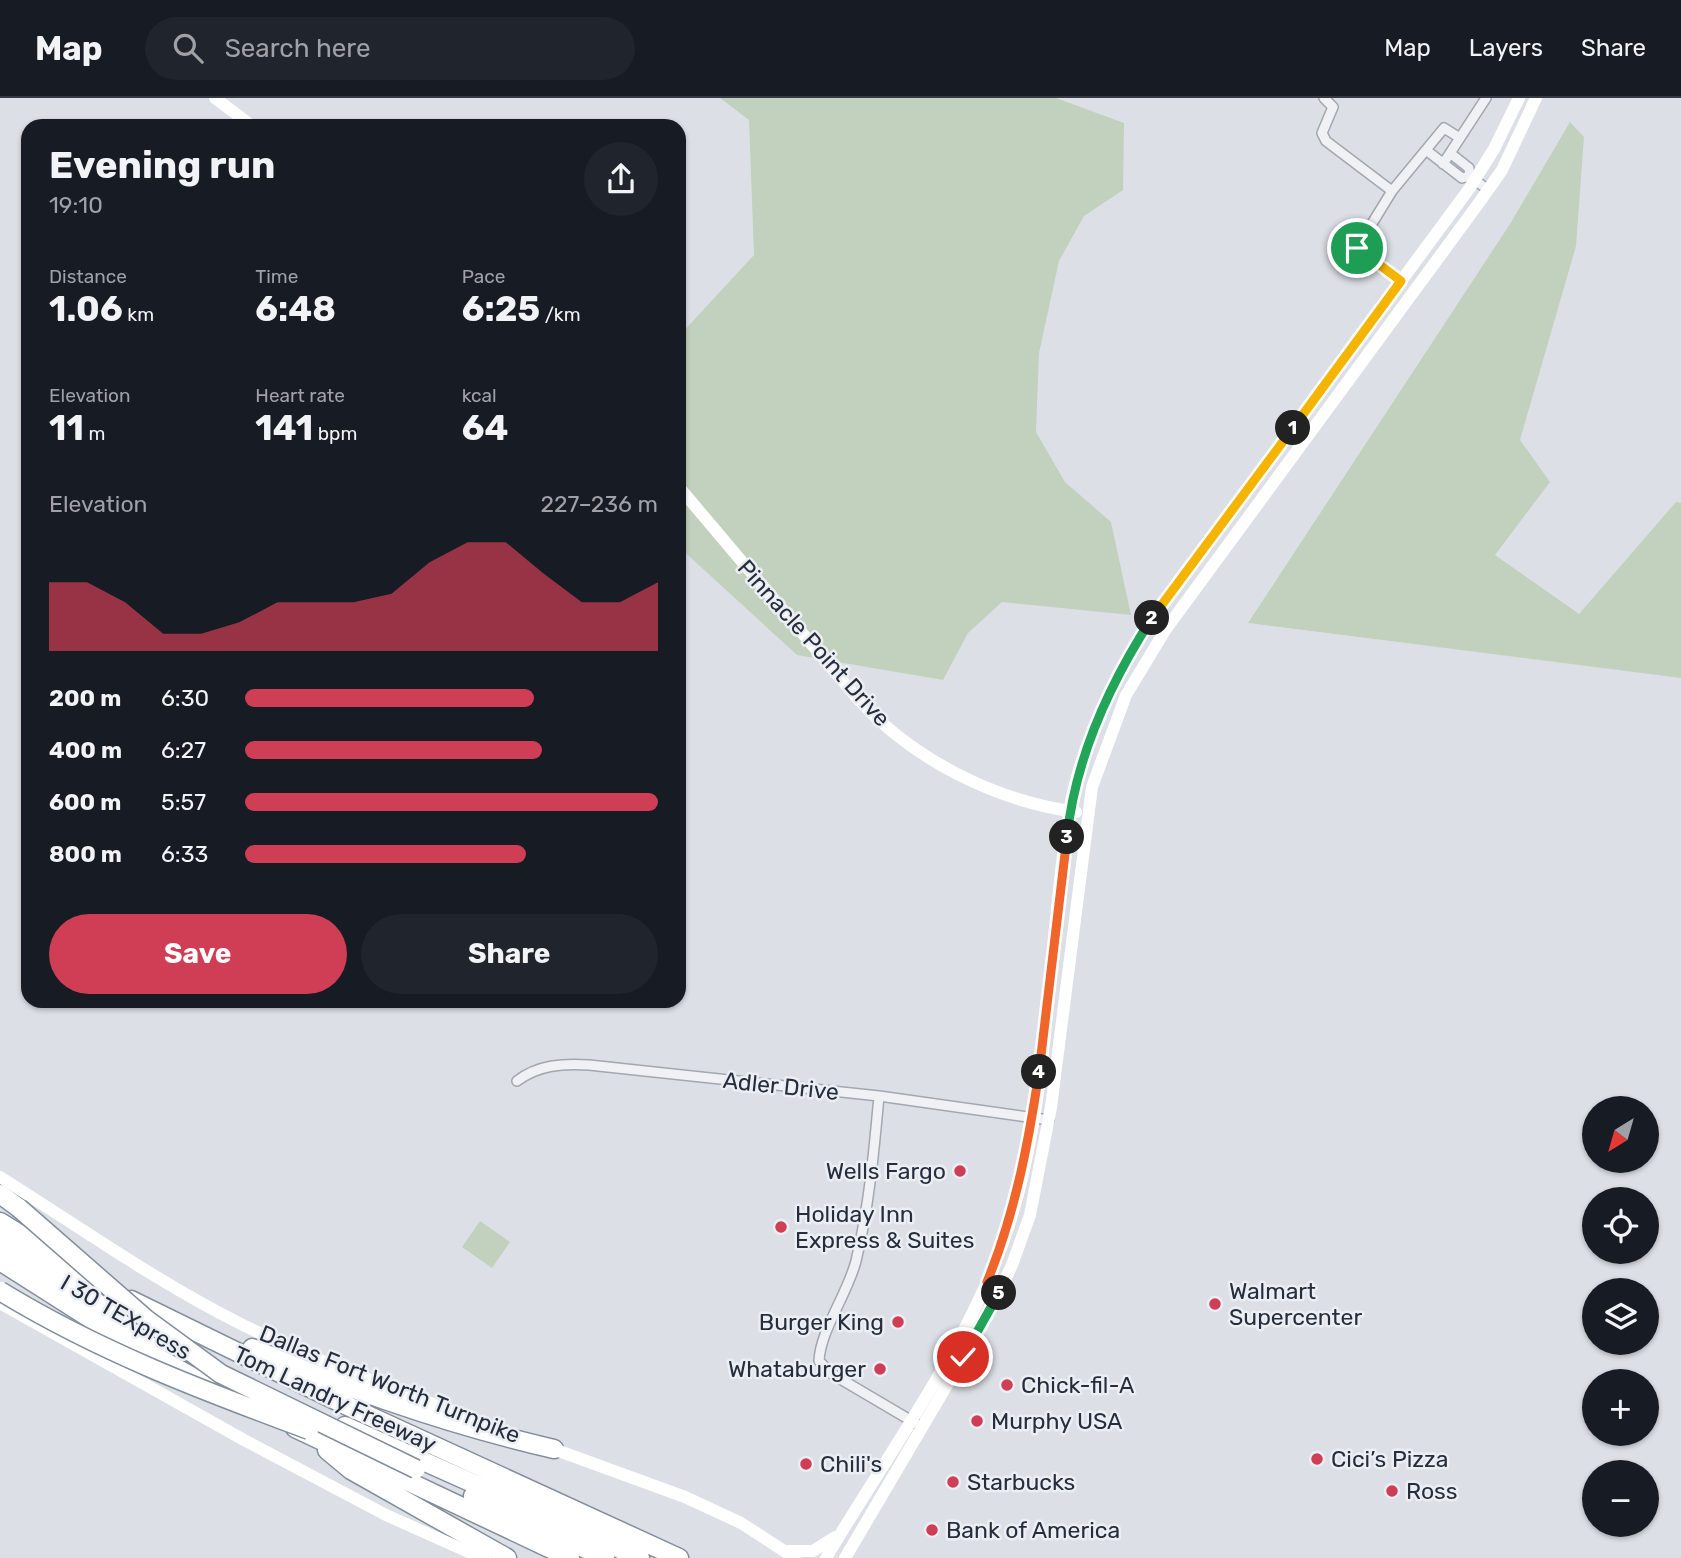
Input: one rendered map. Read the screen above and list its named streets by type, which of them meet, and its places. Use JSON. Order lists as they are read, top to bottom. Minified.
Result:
{"streets":{"highway":["I 30 TEXpress","Tom Landry Freeway"],"main road":["Pinnacle Point Drive","Dallas Fort Worth Turnpike"],"street":["Adler Drive"]},"places":["Wells Fargo","Holiday Inn Express & Suites","Walmart Supercenter","Burger King","Whataburger","Chick-fil-A","Murphy USA","Cici’s Pizza","Chili's","Starbucks","Ross","Bank of America"],"north":"bottom left","page":{"header":"Map","search":"Search here","nav":["Map","Layers","Share"],"heading":["Evening run","19:10"],"stats":[["Distance","1.06 km"],["Time","6:48"],["Pace","6:25 /km"],["Elevation","11 m"],["Heart rate","141 bpm"],["kcal","64"]],"pins":["1","2","3","4","5"],"chart":["Elevation","227–236 m"],"list":[{"name":"200 m","note":"6:30"},{"name":"400 m","note":"6:27"},{"name":"600 m","note":"5:57"},{"name":"800 m","note":"6:33"}],"buttons":["Save","Share"],"map_buttons":["+","−"]}}
